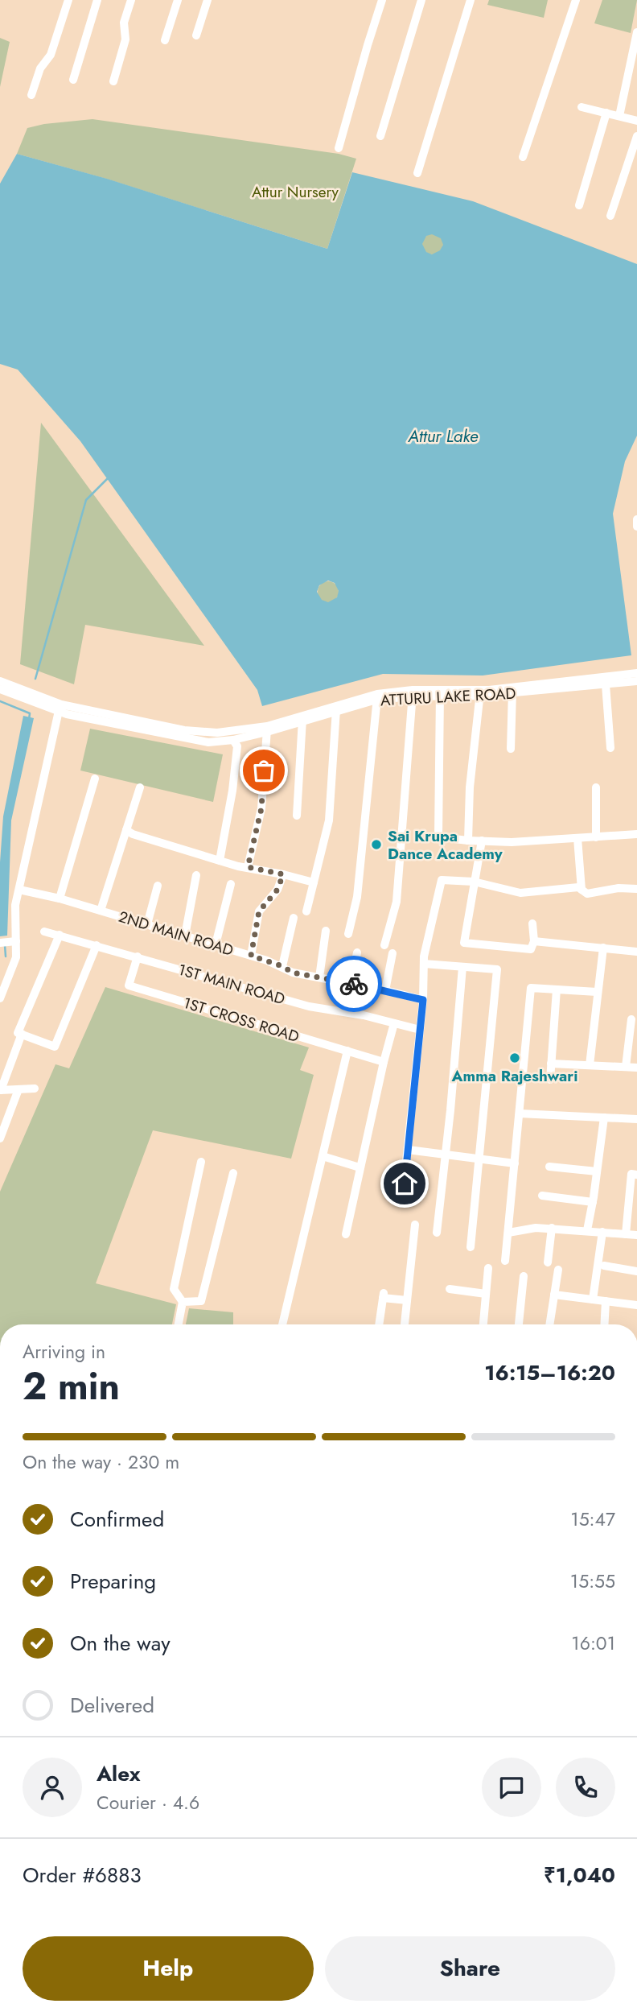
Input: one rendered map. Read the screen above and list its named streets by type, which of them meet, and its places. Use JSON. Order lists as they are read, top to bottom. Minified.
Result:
{"streets":{"street":["ATTURU LAKE ROAD","2ND MAIN ROAD","1ST MAIN ROAD","1ST CROSS ROAD"]},"crossings":[["1ST MAIN ROAD","1ST CROSS ROAD"]],"water":["Attur Lake"],"parks":["Attur Nursery"],"places":["Sai Krupa Dance Academy","Amma Rajeshwari"],"page":{"heading":["2 min","Arriving in","16:15–16:20"],"panel":["Alex","Courier · 4.6","Order #6883","₹1,040"],"bar":"On the way · 230 m","list":[["Confirmed","15:47"],["Preparing","15:55"],["On the way","16:01"],"Delivered"],"buttons":["Help","Share"]}}
